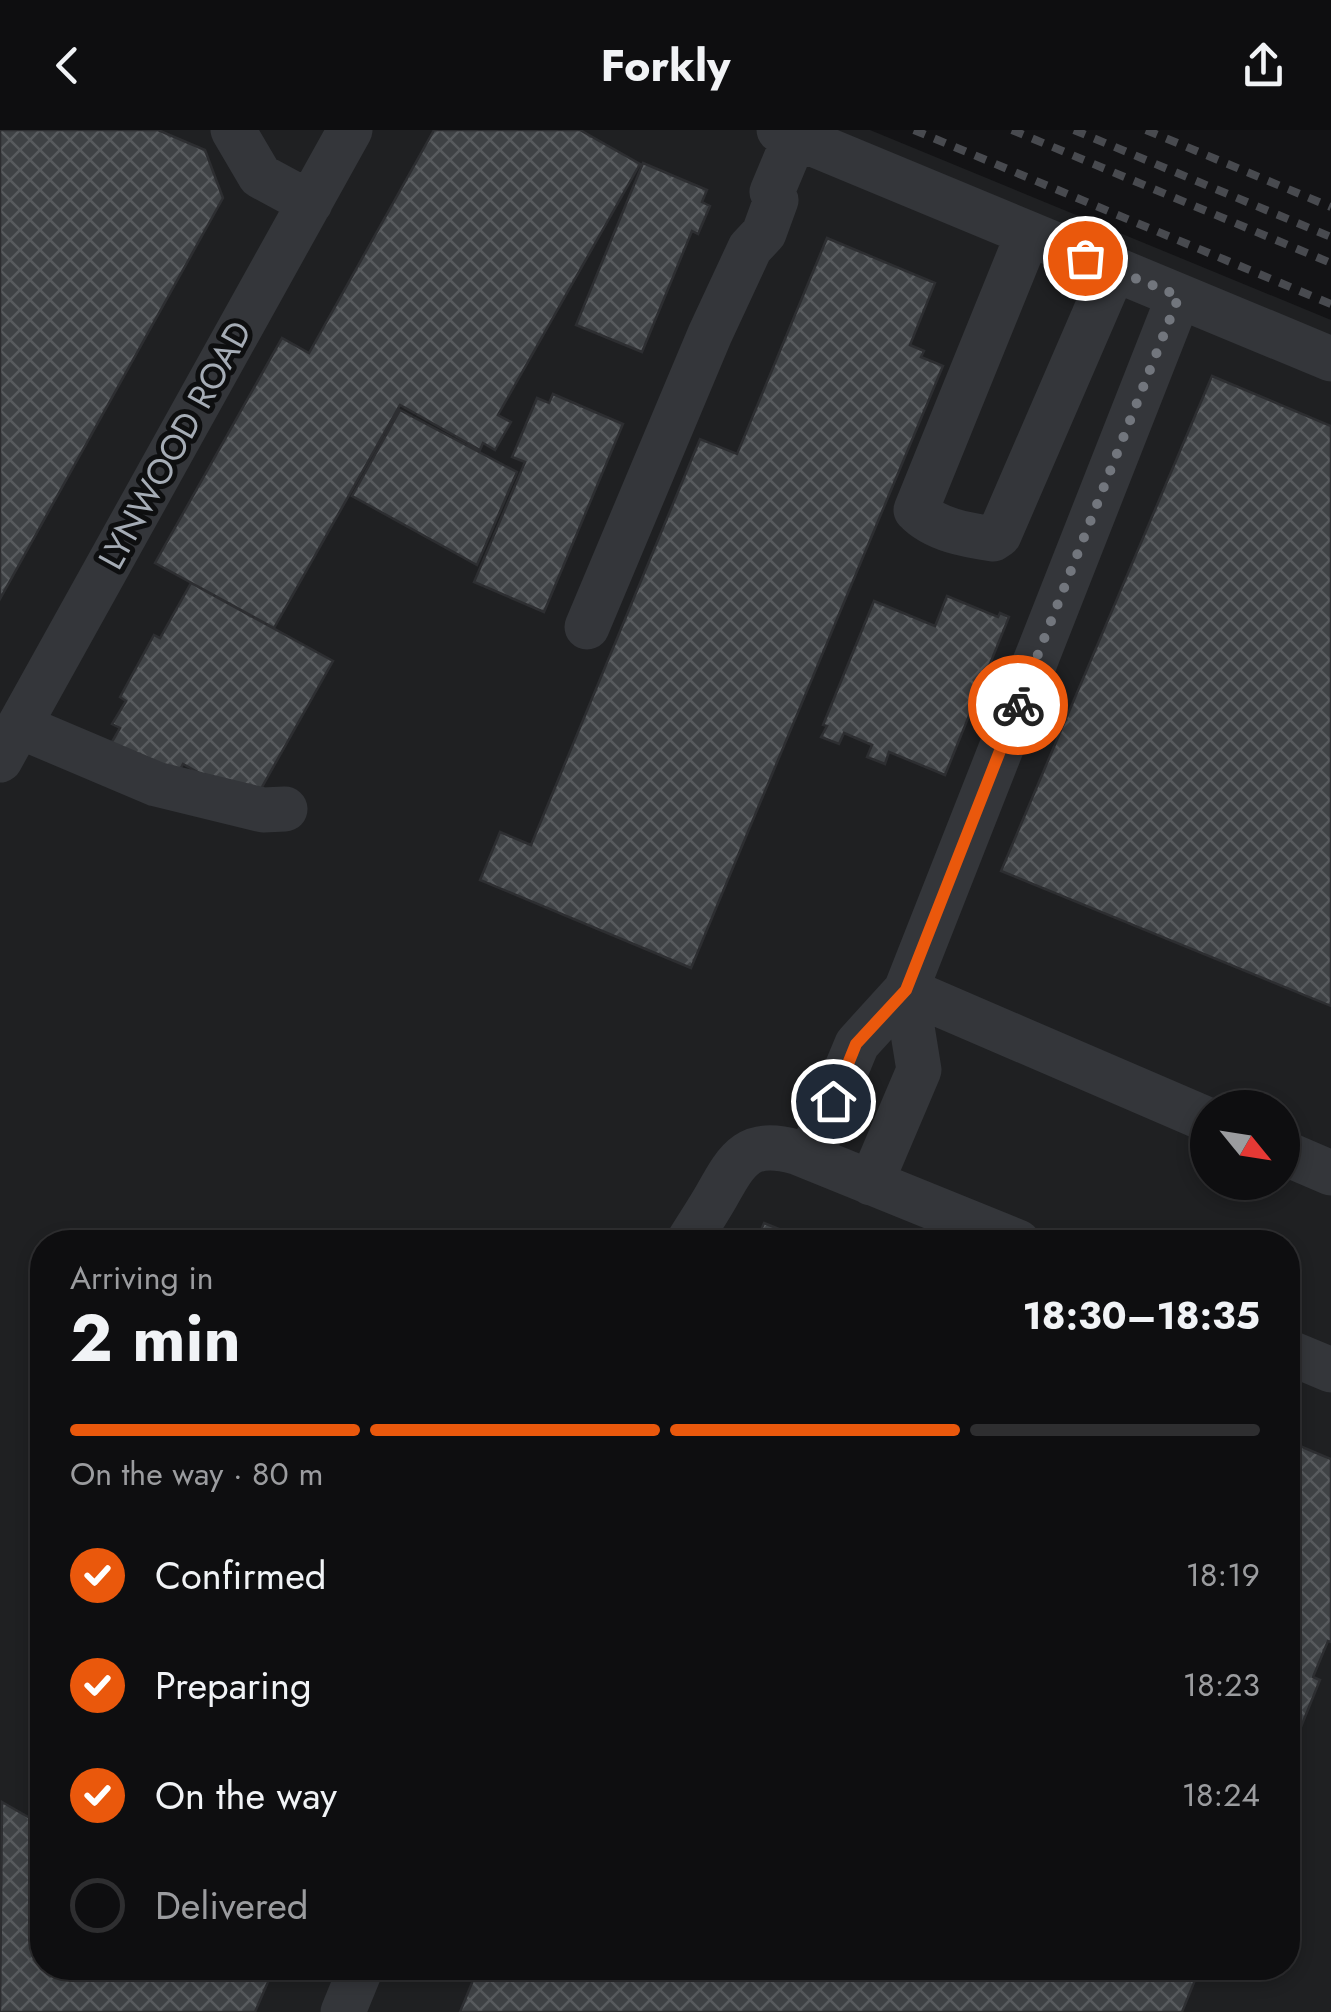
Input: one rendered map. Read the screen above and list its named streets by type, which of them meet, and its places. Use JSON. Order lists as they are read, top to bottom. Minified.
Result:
{"streets":{"street":["LYNWOOD ROAD"]},"north":"bottom right","page":{"header":"Forkly","heading":["2 min","Arriving in","18:30–18:35"],"bar":"On the way · 80 m","list":[["Confirmed","18:19"],["Preparing","18:23"],["On the way","18:24"],"Delivered"]}}
